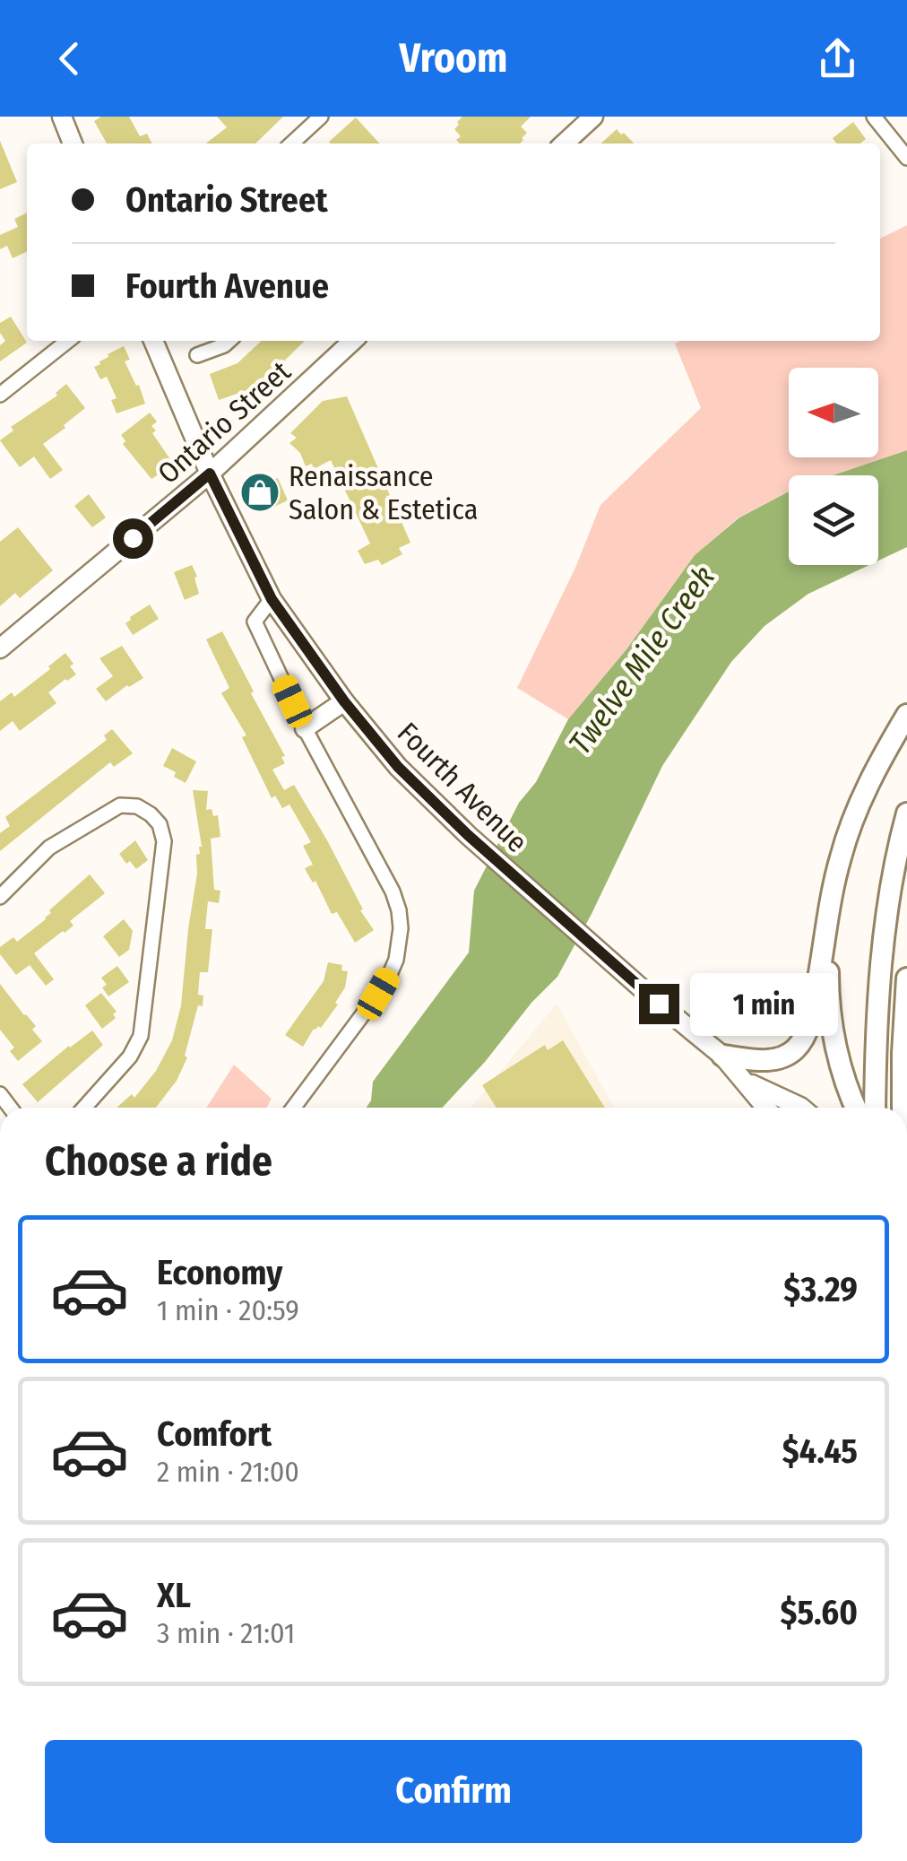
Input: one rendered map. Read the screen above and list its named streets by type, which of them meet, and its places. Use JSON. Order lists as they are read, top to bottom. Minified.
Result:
{"streets":{"main road":["Ontario Street","Fourth Avenue"]},"crossings":[["Ontario Street","Fourth Avenue"]],"water":["Twelve Mile Creek"],"places":{"shop":["Renaissance Salon & Estetica"]},"north":"left","page":{"header":"Vroom","banner":["Ontario Street","Fourth Avenue"],"bubble":"1 min","heading":"Choose a ride","list":[{"name":"Economy","note":"1 min · 20:59","value":"$3.29"},{"name":"Comfort","note":"2 min · 21:00","value":"$4.45"},{"name":"XL","note":"3 min · 21:01","value":"$5.60"}],"buttons":"Confirm"}}
